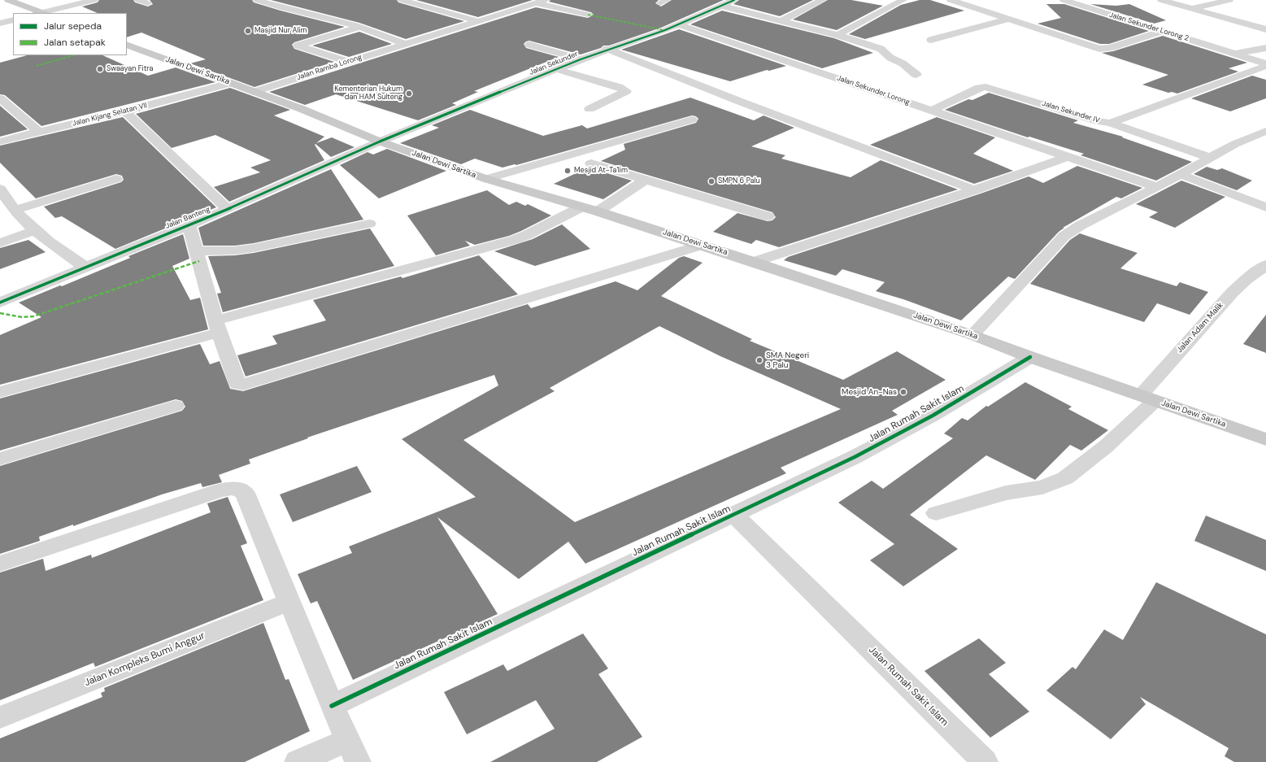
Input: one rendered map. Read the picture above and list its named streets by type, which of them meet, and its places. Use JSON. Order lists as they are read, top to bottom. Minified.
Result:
{"streets":{"main road":["Jalan Dewi Sartika"],"street":["Jalan Sekunder Lorong 2","Jalan Sekunder","Jalan Ramba Lorong","Jalan Sekunder Lorong","Jalan Sekunder IV","Jalan Kijang Selatan VII","Jalan Banteng","Jalan Adam Malik","Jalan Rumah Sakit Islam","Jalan Kompleks Bumi Anggur"]},"crossings":[["Jalan Sekunder","Jalan Dewi Sartika"],["Jalan Sekunder","Jalan Sekunder Lorong"],["Jalan Sekunder","Jalan Banteng"],["Jalan Ramba Lorong","Jalan Dewi Sartika"],["Jalan Dewi Sartika","Jalan Kijang Selatan VII"],["Jalan Dewi Sartika","Jalan Banteng"],["Jalan Dewi Sartika","Jalan Adam Malik"],["Jalan Dewi Sartika","Jalan Rumah Sakit Islam"],["Jalan Sekunder Lorong","Jalan Sekunder IV"]],"places":["Masjid Nur Alim","Swaayan Fitra","Kementerian Hukum dan HAM Sulteng","Mesjid At-Ta'lim","SMPN 6 Palu","SMA Negeri 3 Palu","Mesjid An-Nas"],"legend":["Jalur sepeda","Jalan setapak"]}
